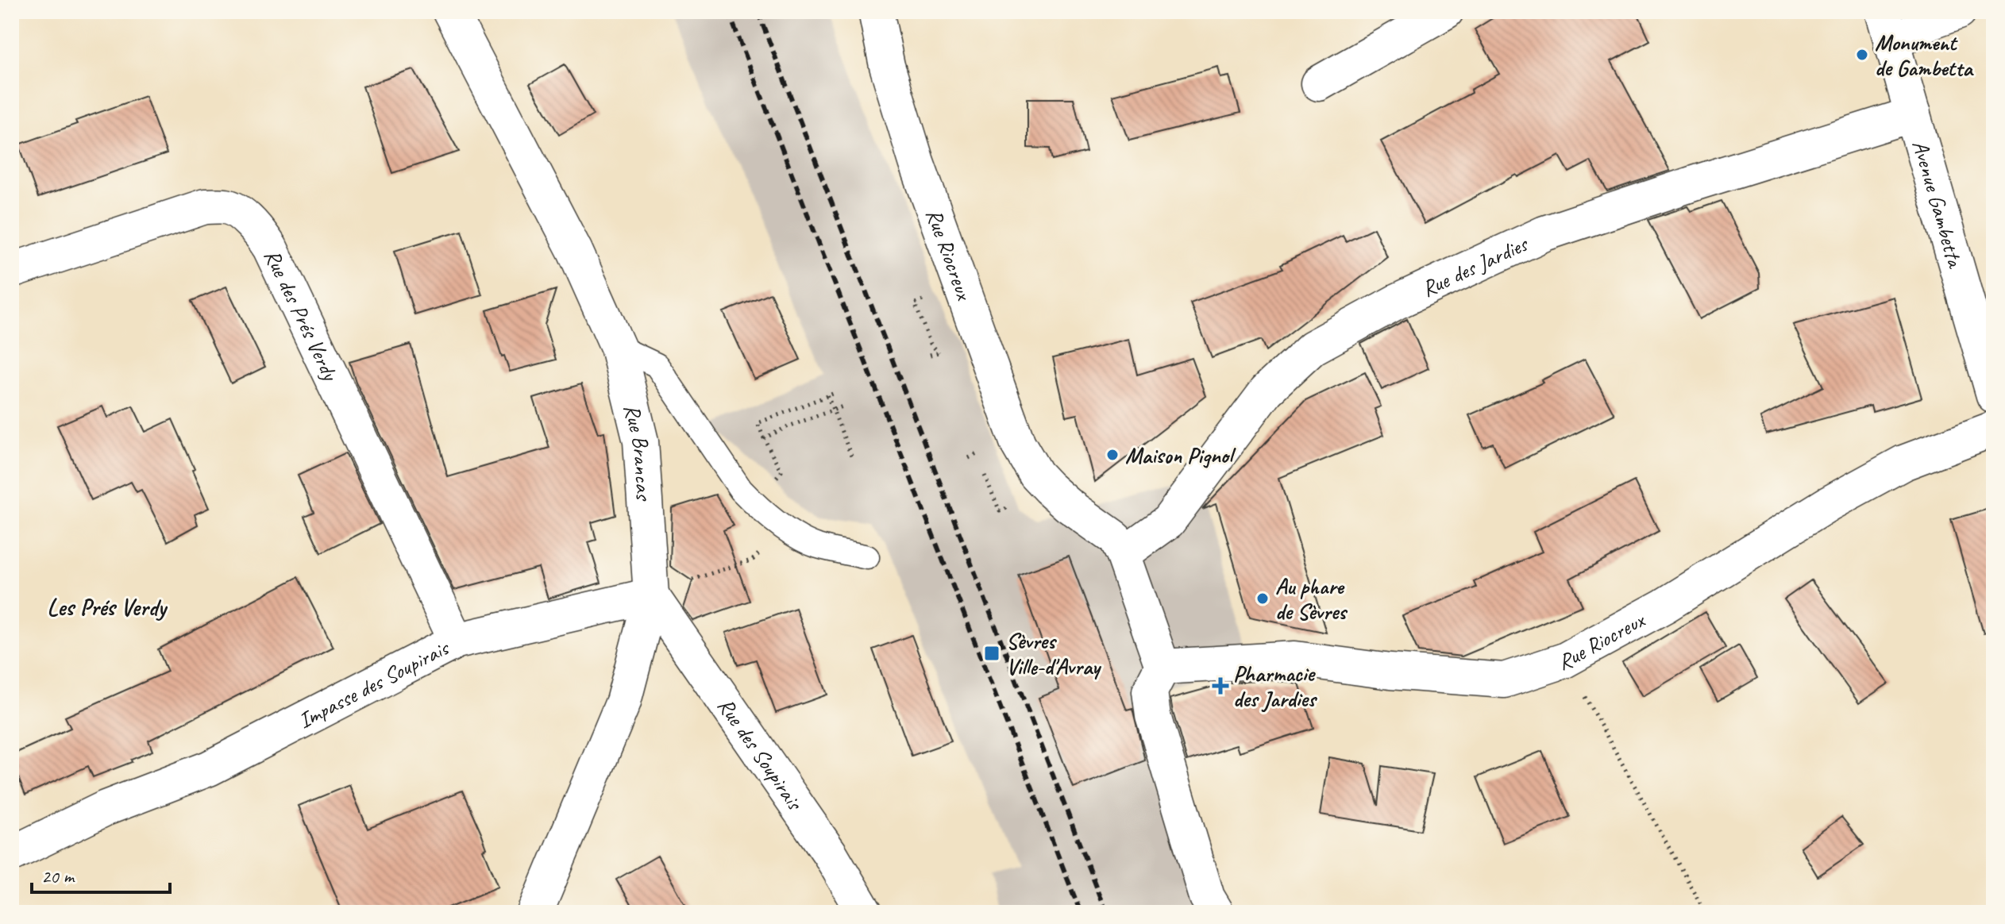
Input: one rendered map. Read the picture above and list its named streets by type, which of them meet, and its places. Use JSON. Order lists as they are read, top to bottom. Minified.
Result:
{"streets":{"street":["Avenue Gambetta","Rue Riocreux","Rue des Jardies","Rue des Prés Verdy","Rue Brancas","Impasse des Soupirais","Rue des Soupirais"]},"crossings":[["Avenue Gambetta","Rue des Jardies"],["Rue Riocreux","Rue des Jardies"],["Rue des Prés Verdy","Impasse des Soupirais"],["Rue Brancas","Impasse des Soupirais"],["Rue Brancas","Rue des Soupirais"],["Impasse des Soupirais","Rue des Soupirais"]],"districts":["Les Prés Verdy"],"places":{"other":["Monument de Gambetta","Maison Pignol","Au phare de Sèvres"],"transit":["Sèvres Ville-d'Avray"],"health":["Pharmacie des Jardies"]},"scale_bar":"20 m"}
